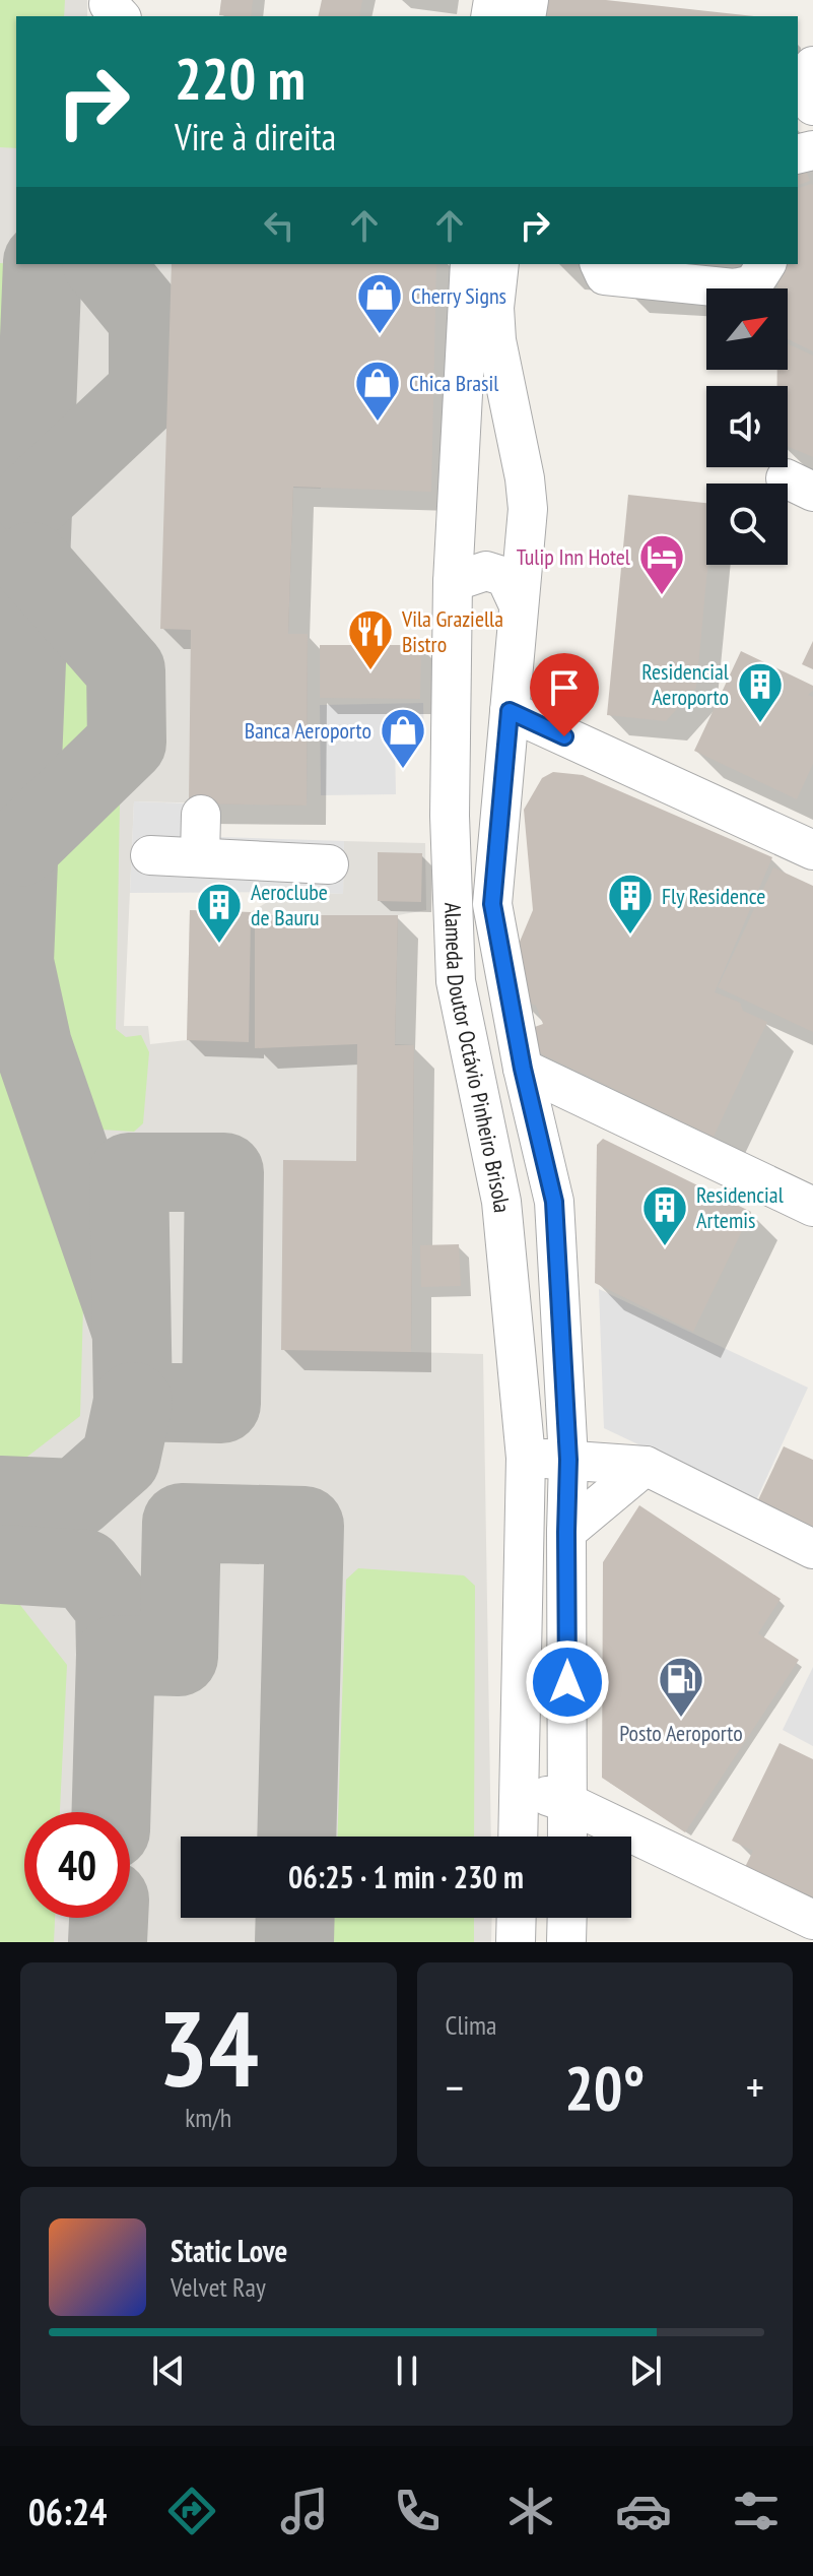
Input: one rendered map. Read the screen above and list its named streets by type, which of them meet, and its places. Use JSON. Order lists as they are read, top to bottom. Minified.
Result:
{"streets":{"street":["Alameda Doutor Octávio Pinheiro Brisola"]},"places":{"shop":["Cherry Signs","Chica Brasil","Banca Aeroporto"],"hotel":["Tulip Inn Hotel"],"restaurant":["Vila Graziella Bistro"],"building":["Residencial Aeroporto","Fly Residence","Aeroclube de Bauru","Residencial Artemis"],"fuel station":["Posto Aeroporto"]},"north":"top right","page":{"turn":["220 m","Vire à direita"],"limit":"40","trip":"06:25 · 1 min · 230 m","tile":[["34","km/h"],"Clima"],"heat":["−","20°","+"],"song":["Static Love","Velvet Ray"],"tabs":"06:24"}}
